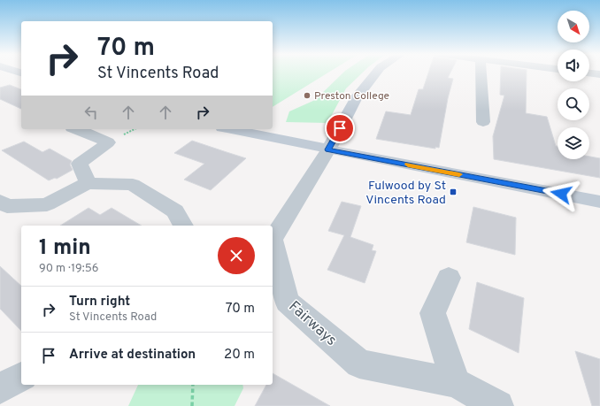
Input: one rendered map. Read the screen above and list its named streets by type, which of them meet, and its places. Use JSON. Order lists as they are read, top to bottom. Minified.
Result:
{"streets":{"street":["Fairways"]},"places":{"other":["Preston College"],"transit":["Fulwood by St Vincents Road"]},"north":"bottom right","page":{"turn":["70 m","St Vincents Road"],"heading":["1 min","90 m · 19:56"],"list":[{"name":"Turn right","note":"St Vincents Road","value":"70 m"},{"name":"Arrive at destination","value":"20 m"}]}}
